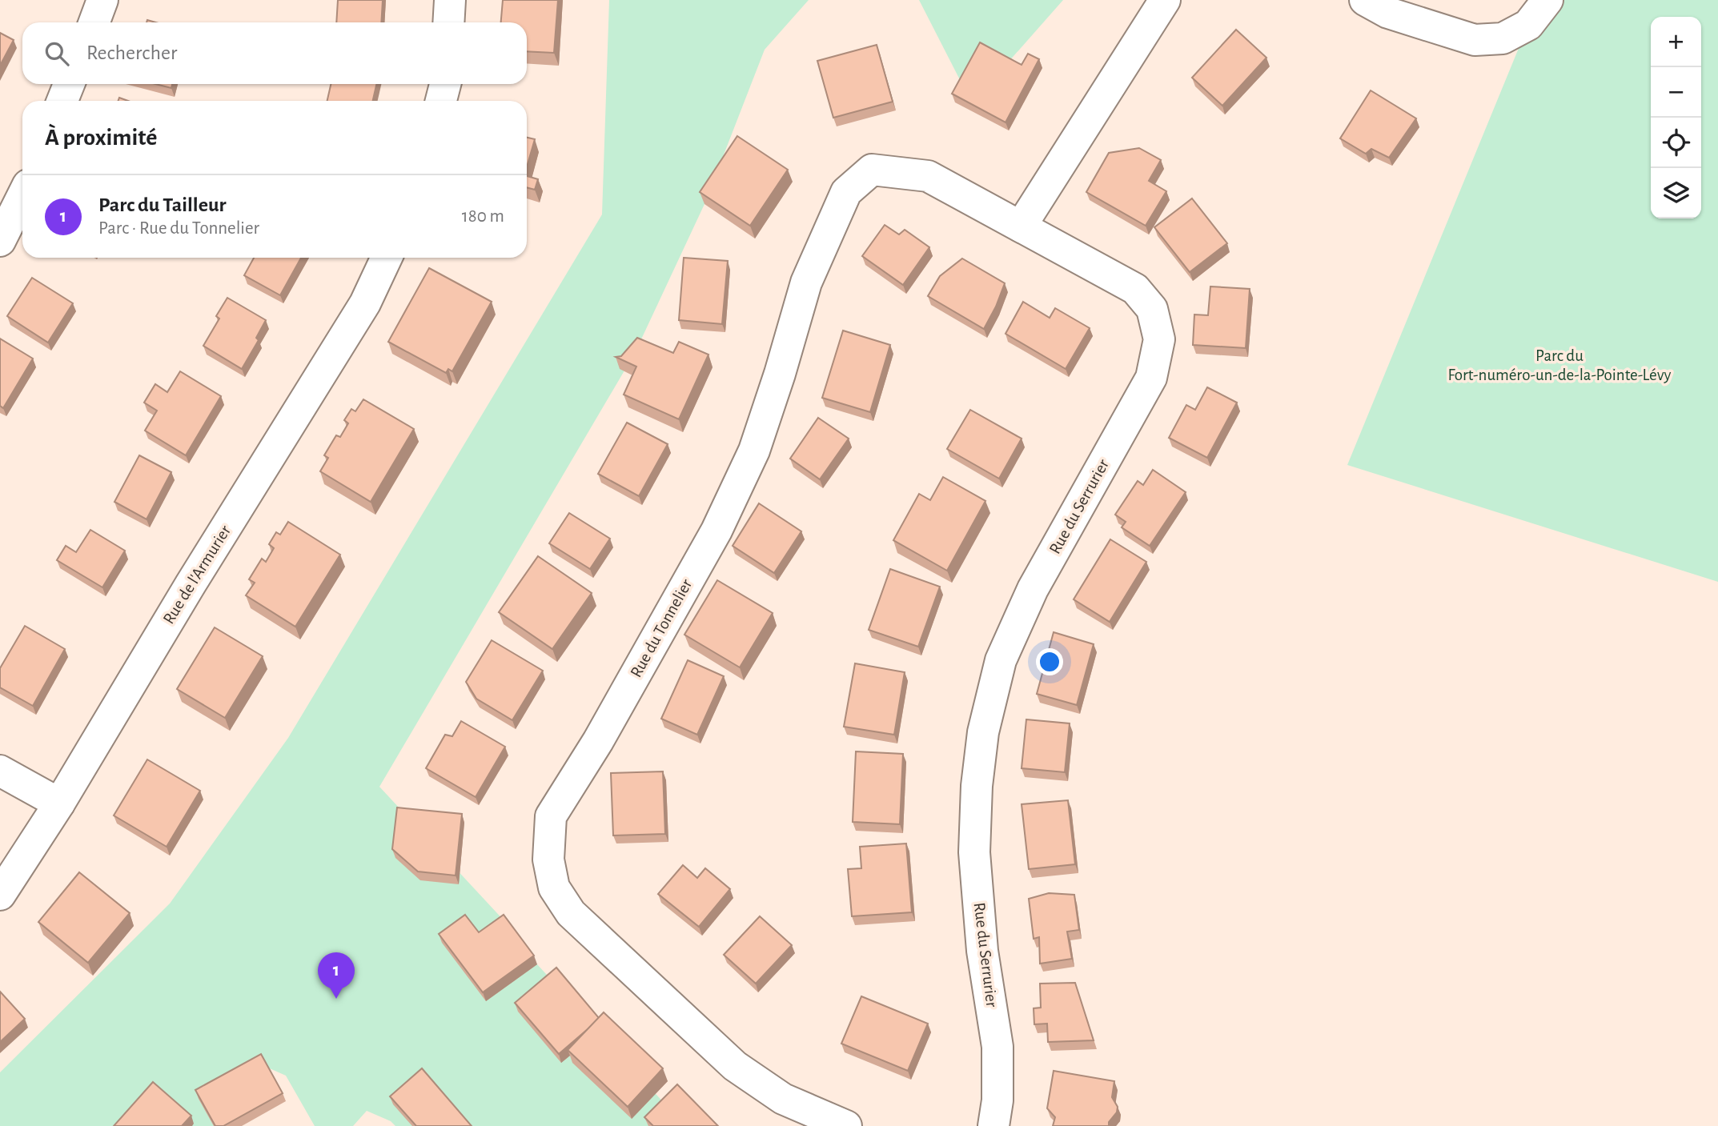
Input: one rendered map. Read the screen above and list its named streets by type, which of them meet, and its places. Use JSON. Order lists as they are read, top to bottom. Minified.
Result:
{"streets":{"street":["Rue du Serrurier","Rue de l'Armurier","Rue du Tonnelier"]},"crossings":[["Rue du Serrurier","Rue du Tonnelier"]],"parks":["Parc du Fort-numéro-un-de-la-Pointe-Lévy"],"page":{"map_buttons":["+","−"],"search":"Rechercher","heading":"À proximité","list":[{"mark":"1","name":"Parc du Tailleur","note":"Parc · Rue du Tonnelier","value":"180 m"}],"pins":"1"}}
